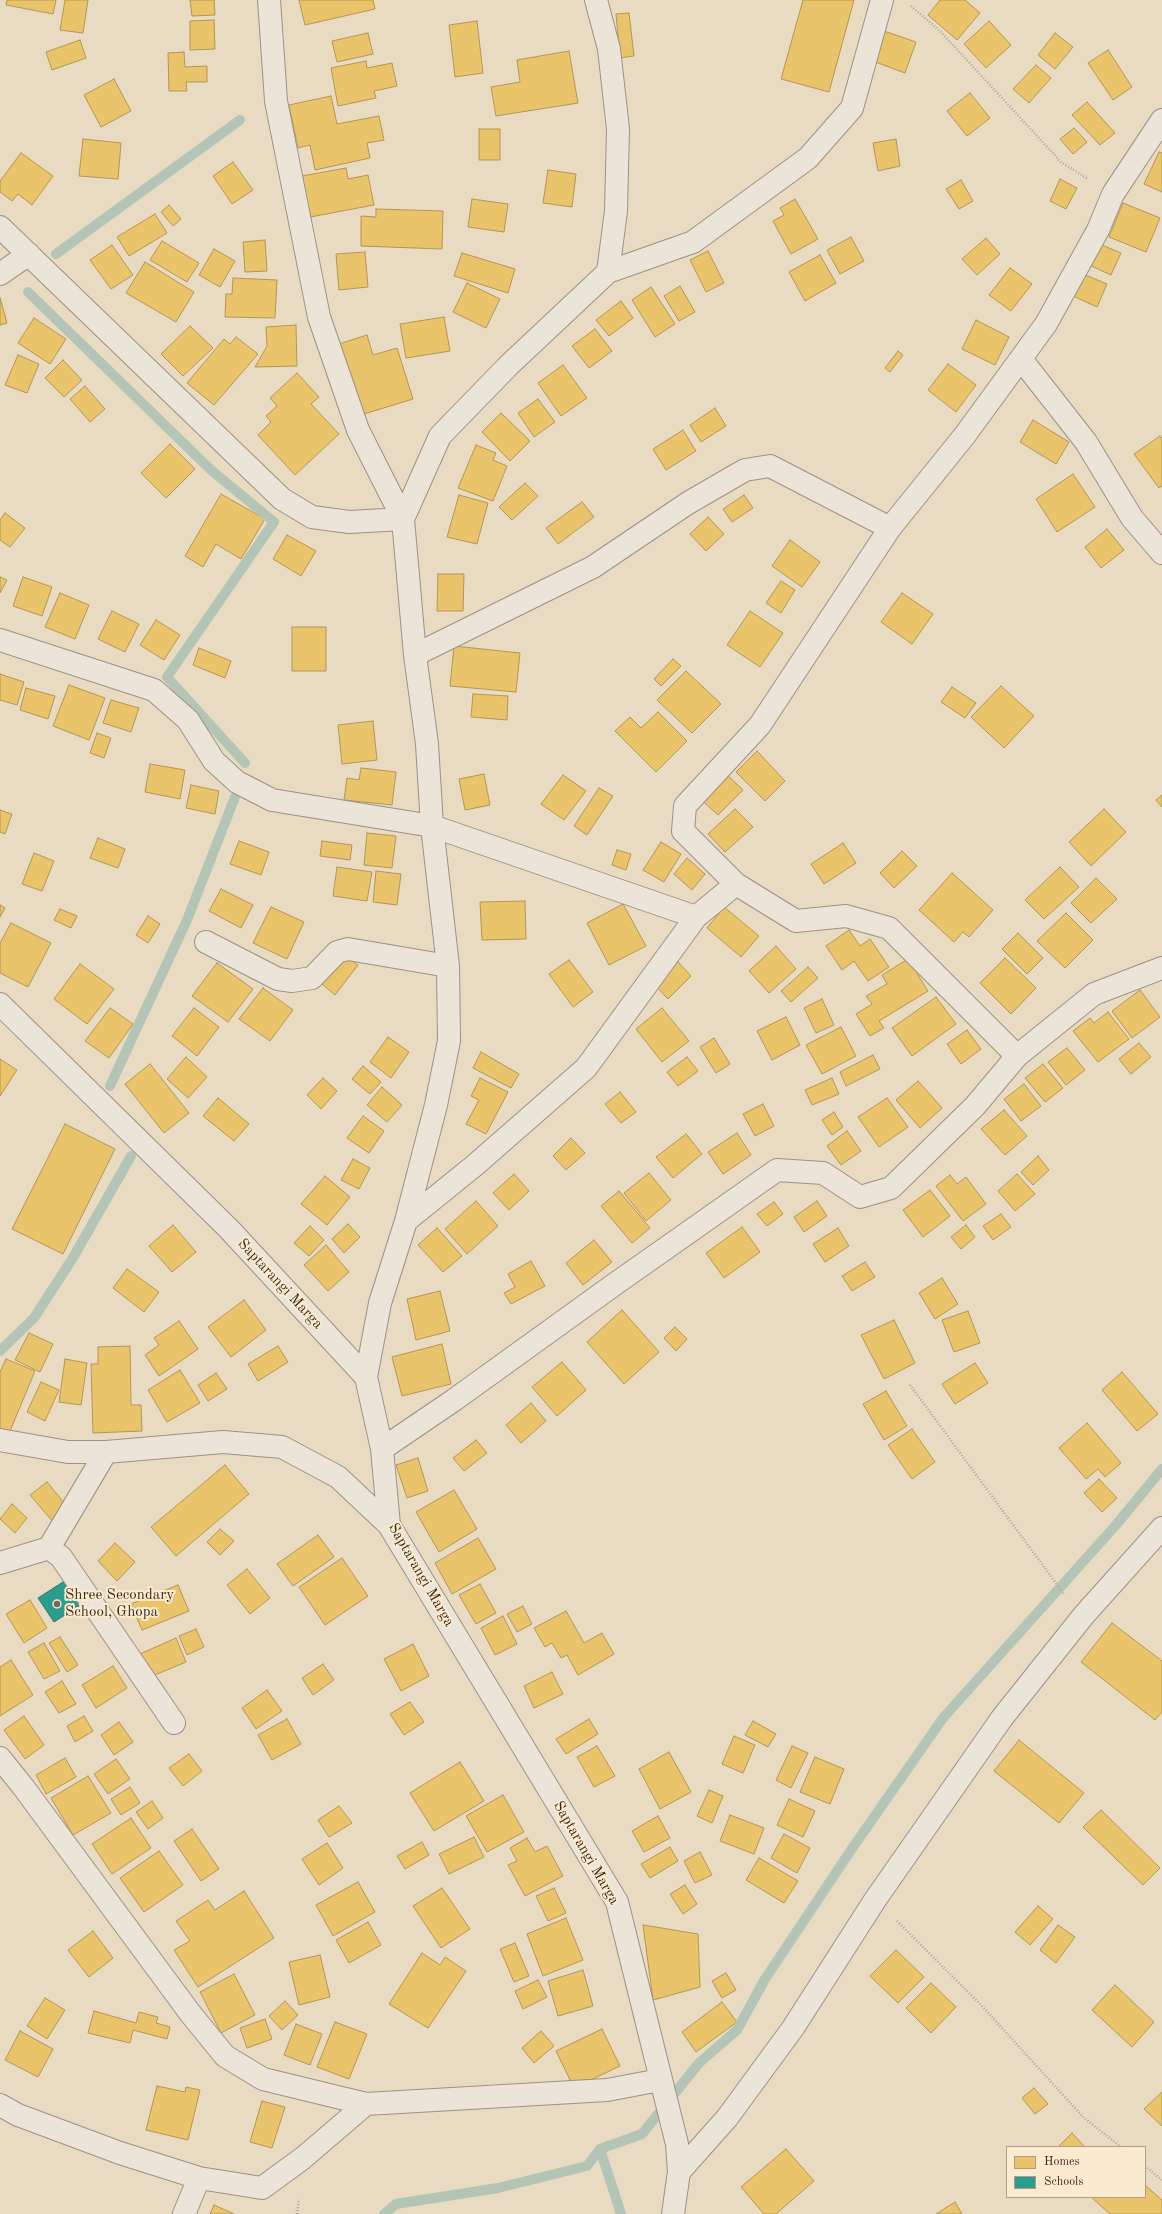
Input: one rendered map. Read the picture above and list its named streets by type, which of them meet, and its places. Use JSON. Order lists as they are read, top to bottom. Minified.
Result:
{"streets":{"street":["Saptarangi Marga"]},"places":["Shree Secondary School, Ghopa"],"legend":["Homes","Schools"]}
